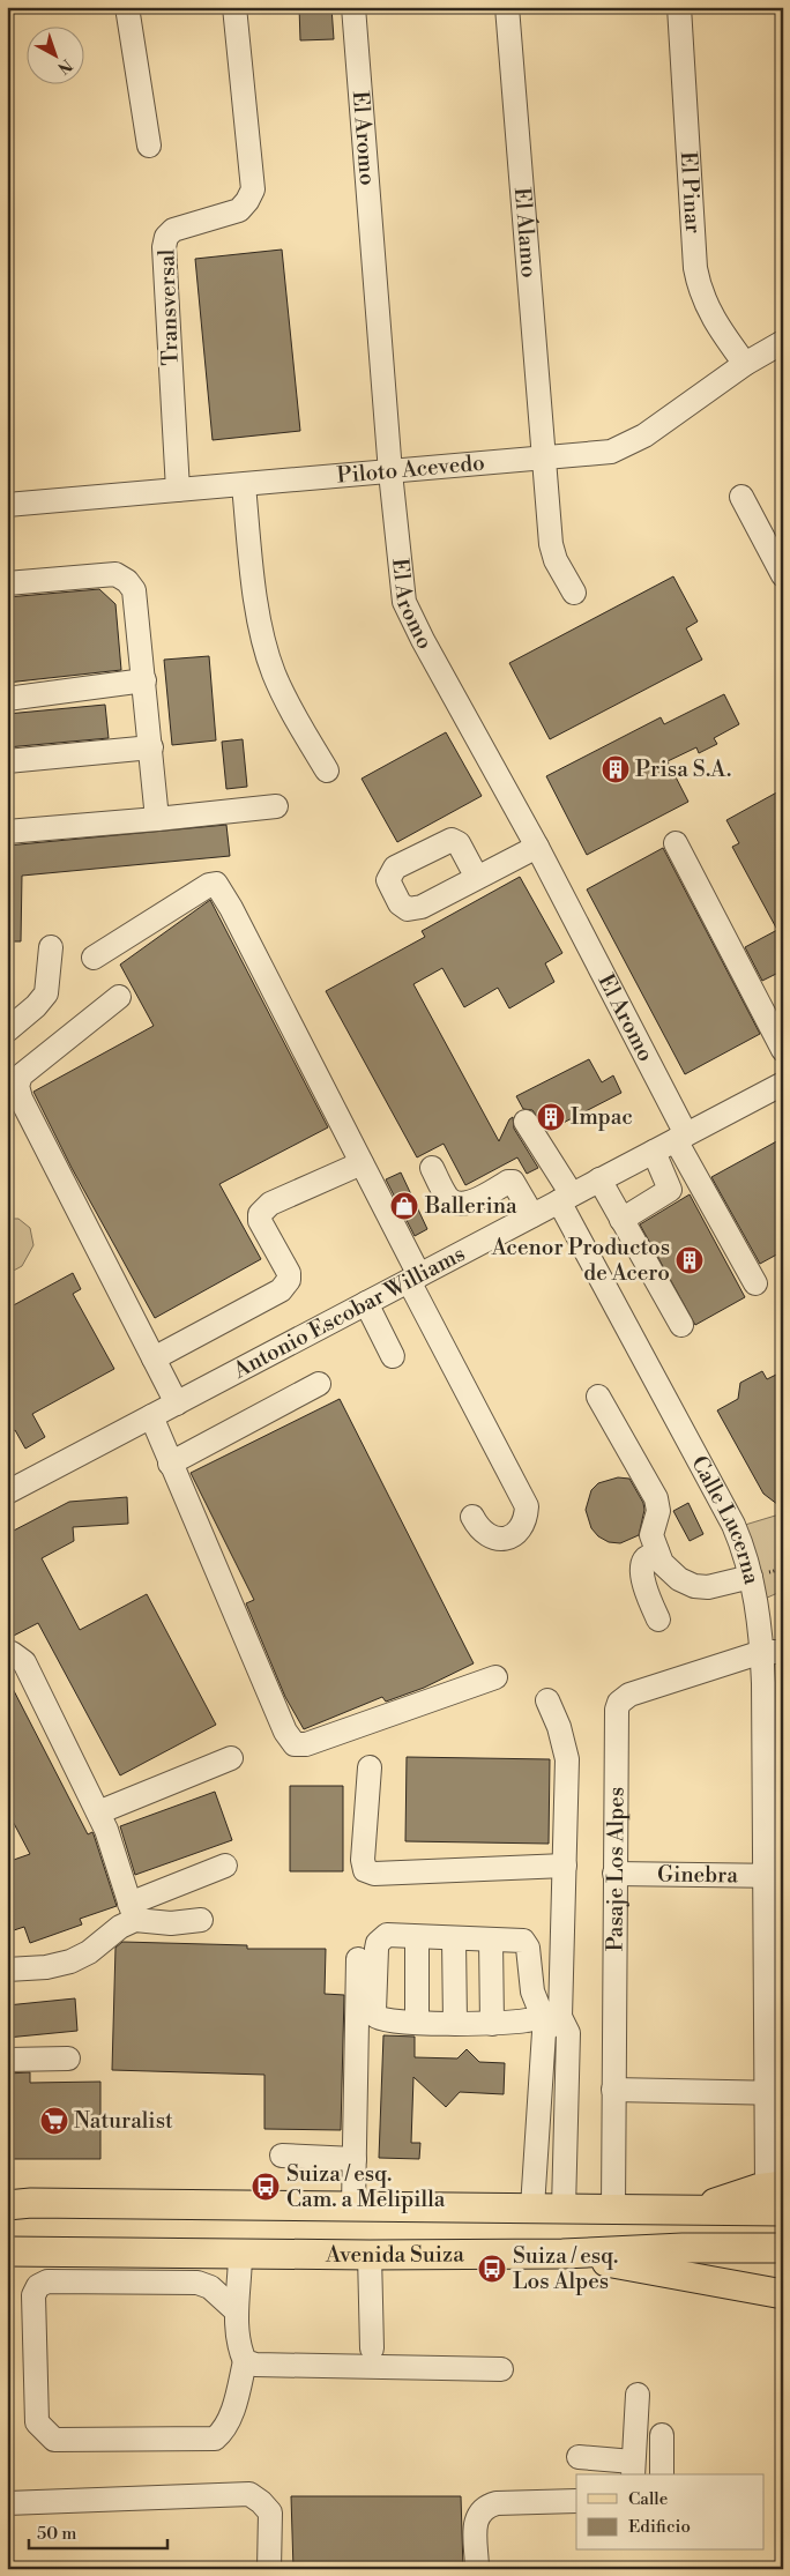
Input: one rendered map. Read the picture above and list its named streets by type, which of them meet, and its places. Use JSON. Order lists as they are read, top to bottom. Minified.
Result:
{"streets":{"main road":["Avenida Suiza"],"street":["El Aromo","El Pinar","El Álamo","Transversal","Piloto Acevedo","Antonio Escobar Williams","Calle Lucerna","Pasaje Los Alpes","Ginebra"]},"crossings":[["El Aromo","Piloto Acevedo"],["El Aromo","Antonio Escobar Williams"],["El Pinar","Piloto Acevedo"],["El Álamo","Piloto Acevedo"],["Transversal","Piloto Acevedo"],["Antonio Escobar Williams","Calle Lucerna"],["Calle Lucerna","Pasaje Los Alpes"],["Calle Lucerna","Ginebra"],["Pasaje Los Alpes","Ginebra"]],"places":{"building":["Prisa S.A.","Impac","Acenor Productos de Acero"],"shop":["Ballerina"],"supermarket":["Naturalist"],"bus stop":["Suiza / esq. Cam. a Melipilla","Suiza / esq. Los Alpes"]},"legend":["Calle","Edificio"],"scale_bar":"50 m","north":"bottom right"}
